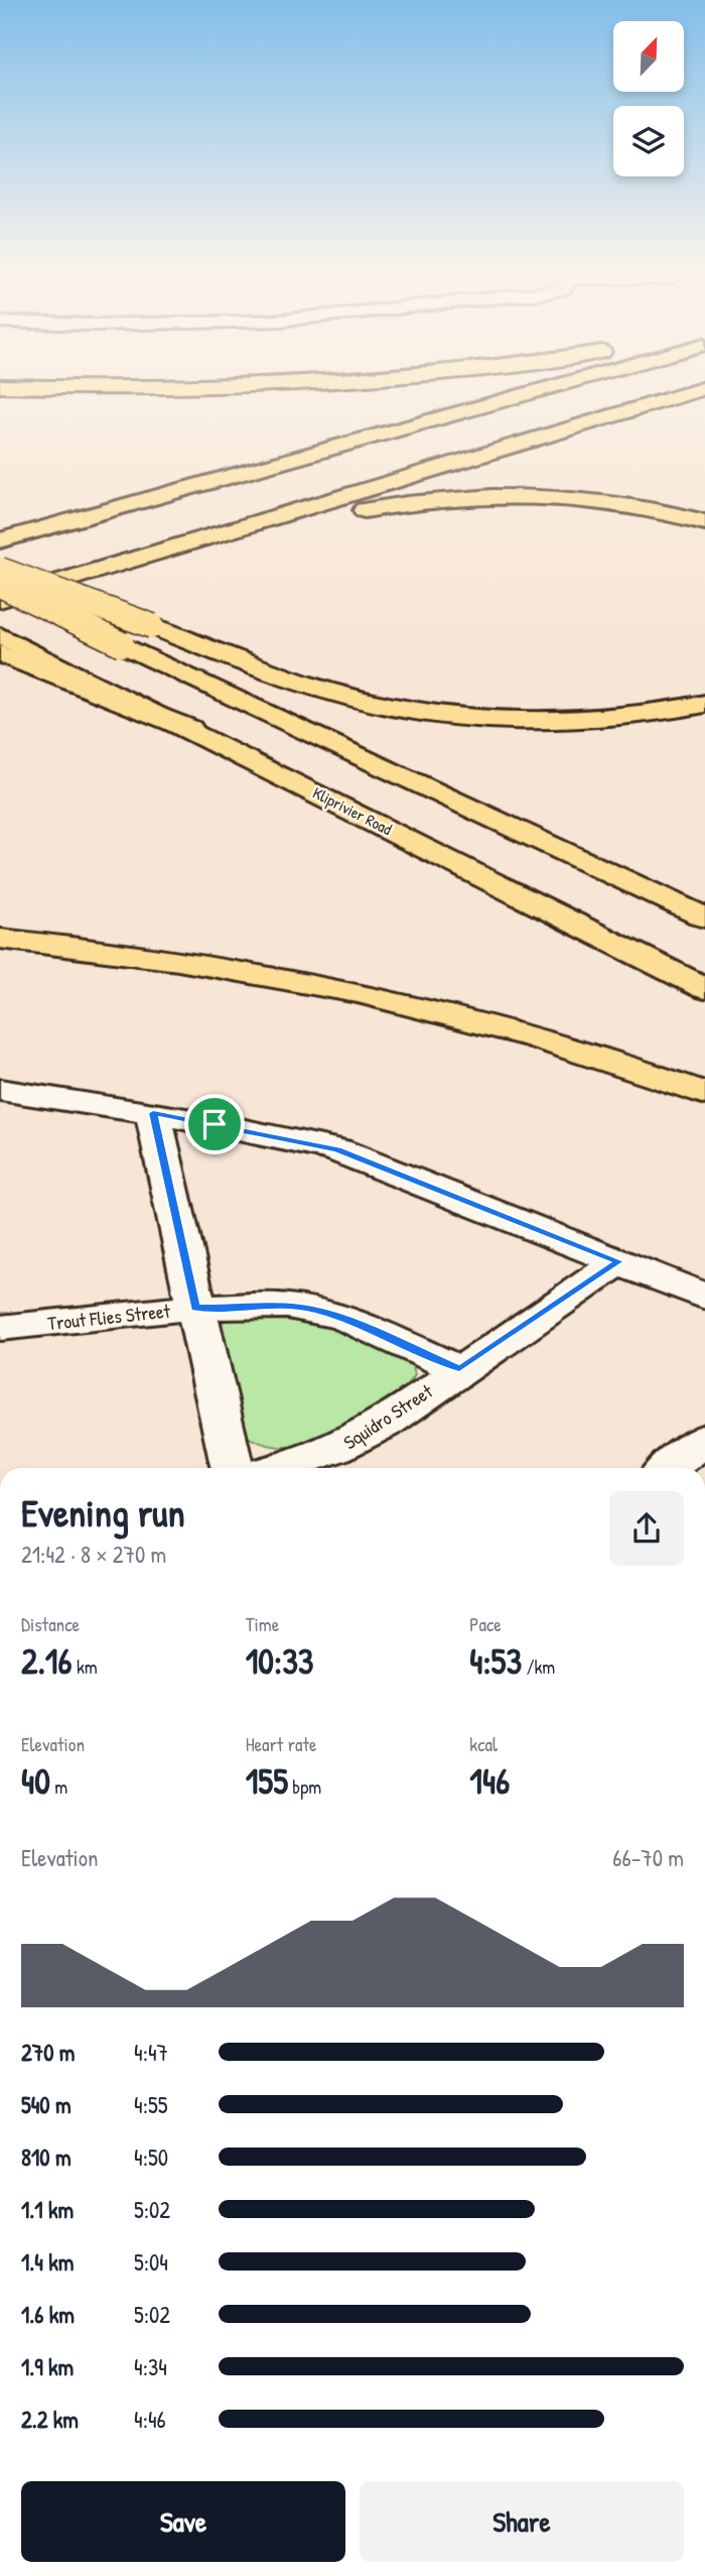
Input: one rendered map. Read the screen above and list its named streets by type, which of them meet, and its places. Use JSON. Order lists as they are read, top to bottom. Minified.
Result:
{"streets":{"main road":["Kliprivier Road"],"street":["Trout Flies Street","Squidro Street"]},"crossings":[["Trout Flies Street","Squidro Street"]],"north":"top right","page":{"heading":["Evening run","21:42 · 8 × 270 m"],"stats":[["Distance","2.16 km"],["Time","10:33"],["Pace","4:53 /km"],["Elevation","40 m"],["Heart rate","155 bpm"],["kcal","146"]],"chart":["Elevation","66–70 m"],"list":[{"name":"270 m","note":"4:47"},{"name":"540 m","note":"4:55"},{"name":"810 m","note":"4:50"},{"name":"1.1 km","note":"5:02"},{"name":"1.4 km","note":"5:04"},{"name":"1.6 km","note":"5:02"},{"name":"1.9 km","note":"4:34"},{"name":"2.2 km","note":"4:46"}],"buttons":["Save","Share"]}}
